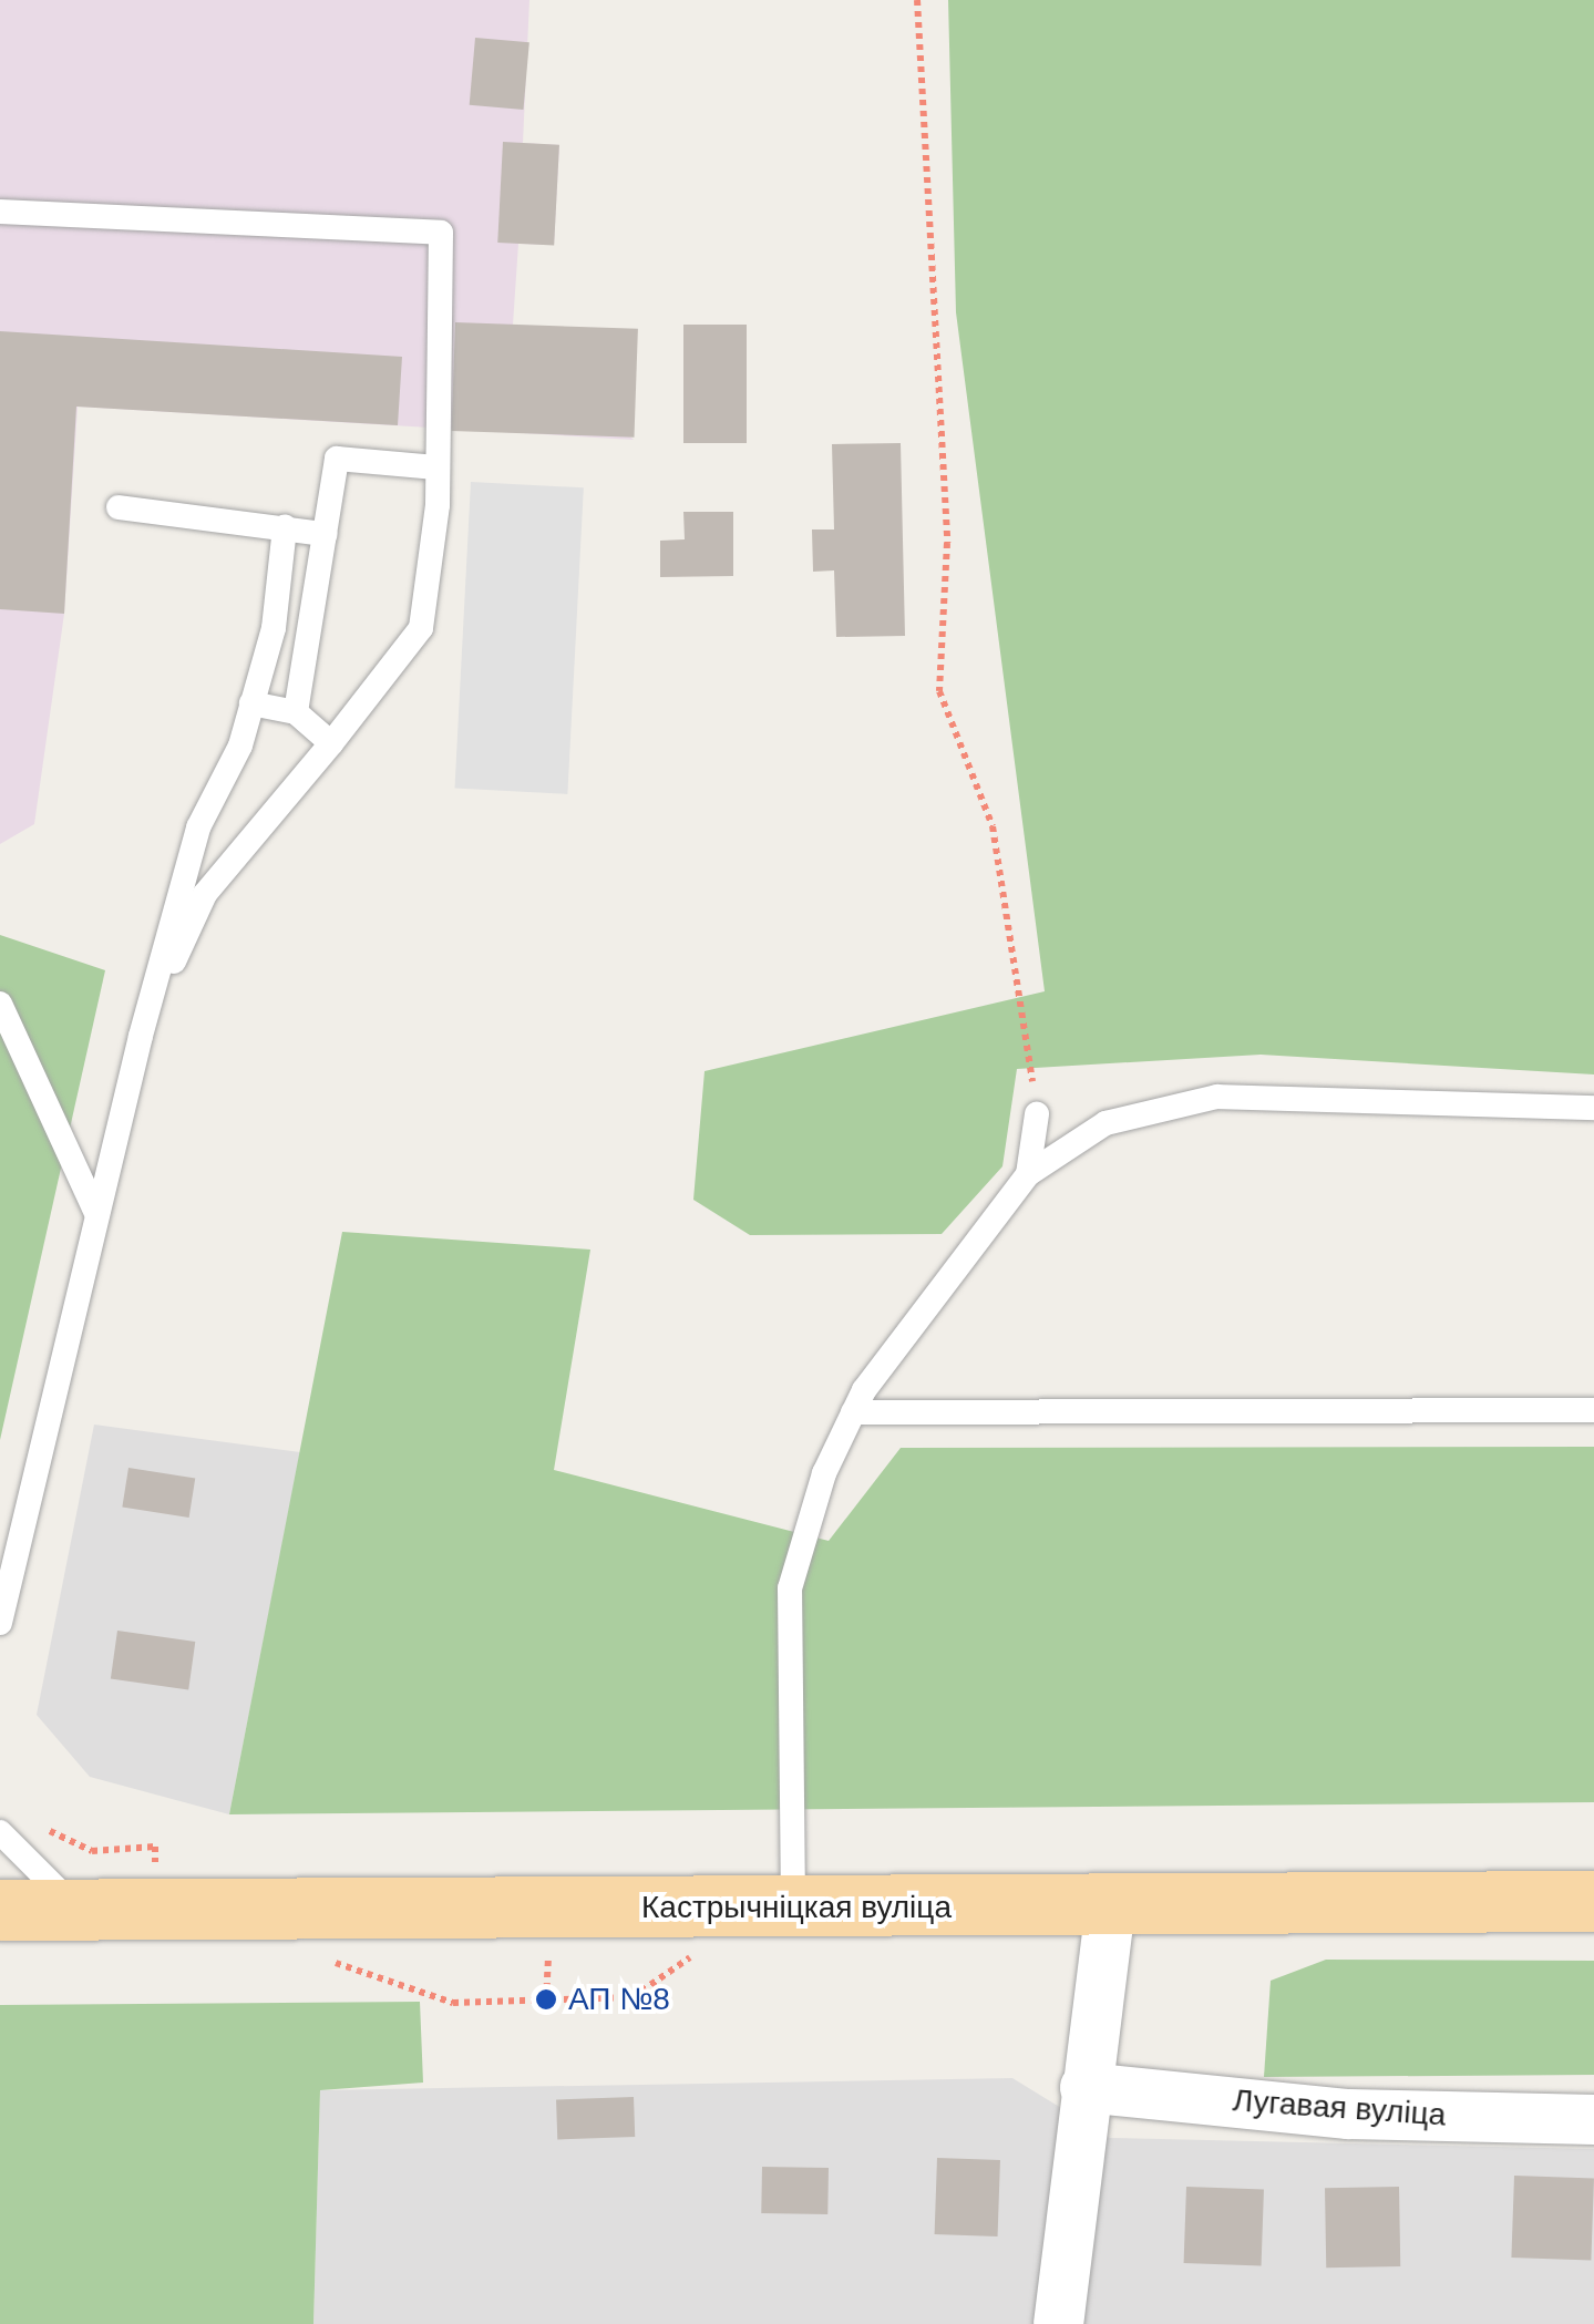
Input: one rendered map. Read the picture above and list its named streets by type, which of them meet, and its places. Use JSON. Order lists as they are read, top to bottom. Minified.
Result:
{"streets":{"main road":["Кастрычніцкая вуліца"],"street":["Лугавая вуліца"]},"places":["АП №8"]}
